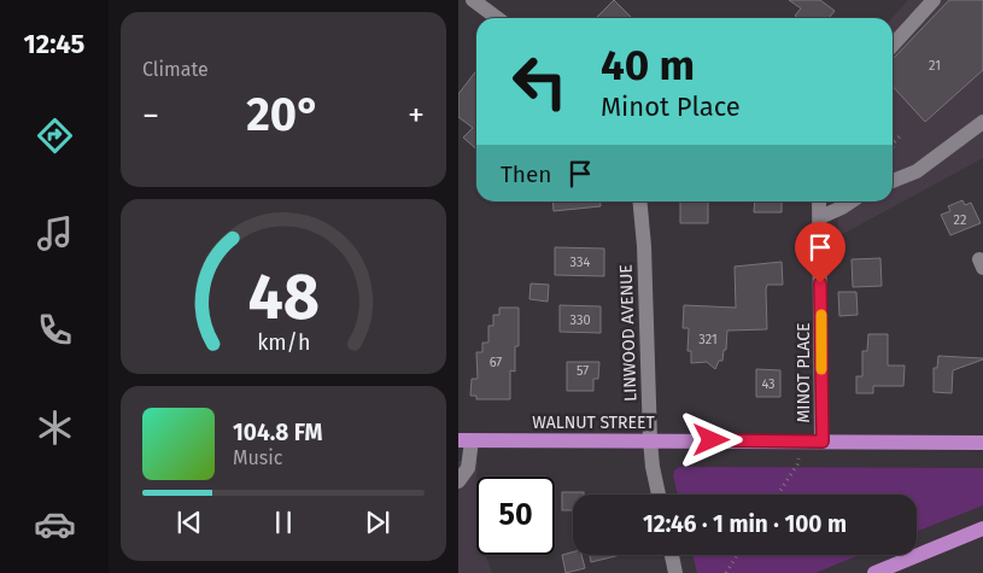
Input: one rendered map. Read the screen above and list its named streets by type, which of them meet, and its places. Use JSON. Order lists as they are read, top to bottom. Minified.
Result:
{"streets":{"main road":["WALNUT STREET"],"street":["LINWOOD AVENUE","MINOT PLACE"]},"crossings":[["LINWOOD AVENUE","WALNUT STREET"],["MINOT PLACE","WALNUT STREET"]],"house_numbers":["21","22","334","330","321","67","57","43"],"page":{"tabs":"12:45","tile":"Climate","turn":["40 m","Minot Place"],"heat":["−","20°","+"],"then":"Then","song":["104.8 FM","Music"],"limit":"50","trip":"12:46 · 1 min · 100 m","gauge":["48","km/h"]}}
